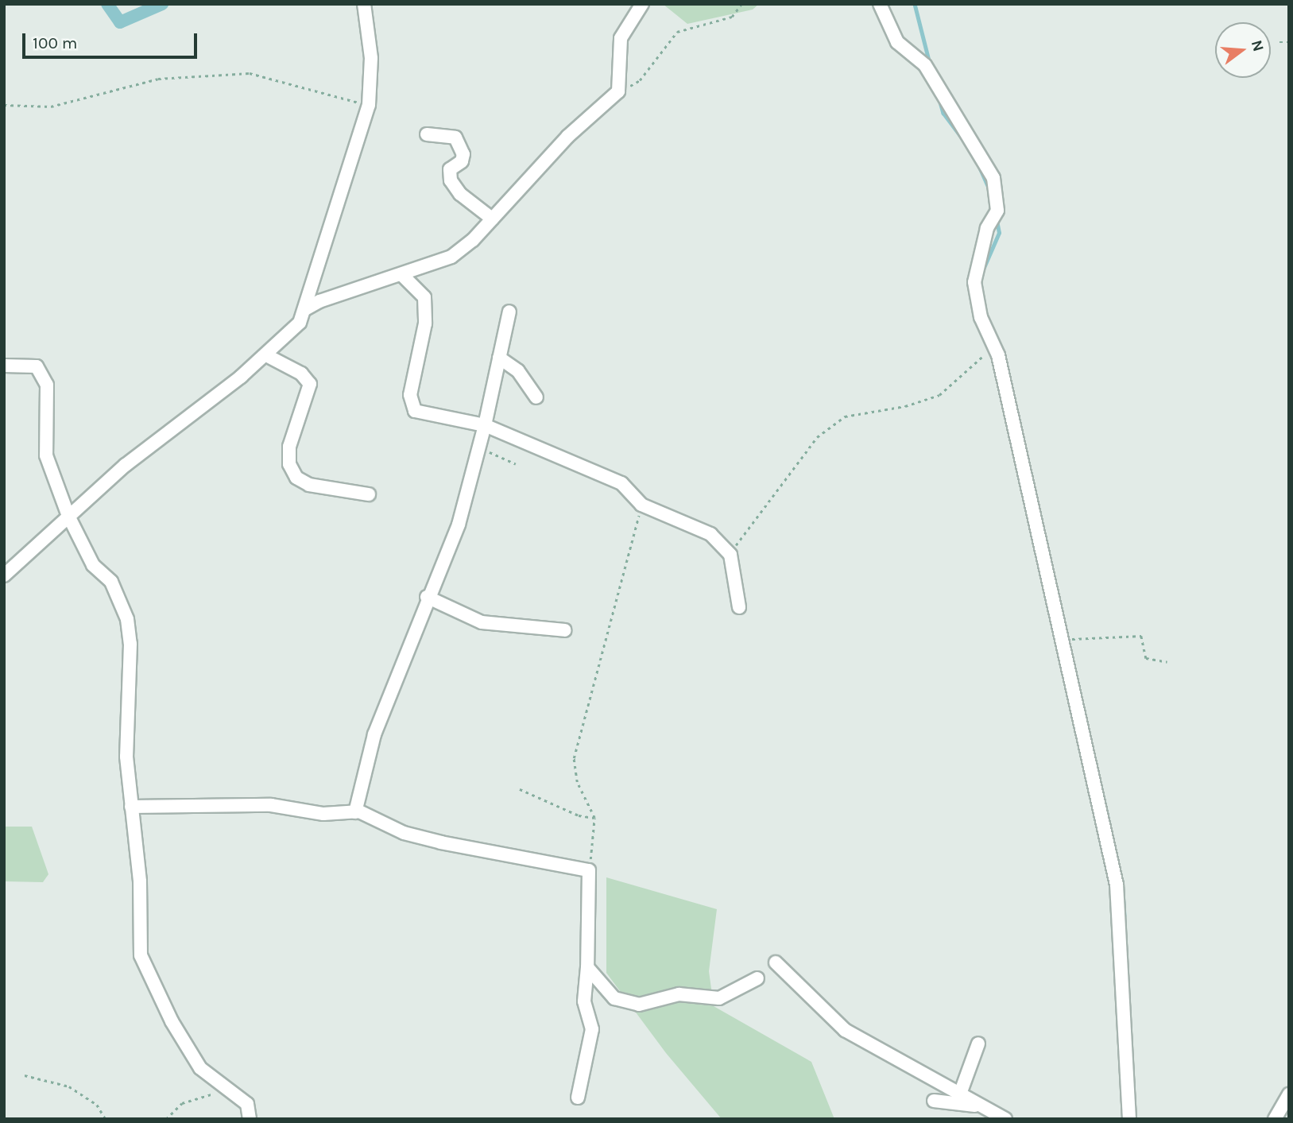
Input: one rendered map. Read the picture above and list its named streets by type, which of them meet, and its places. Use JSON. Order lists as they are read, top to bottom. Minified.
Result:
{"scale_bar":"100 m","north":"right"}
